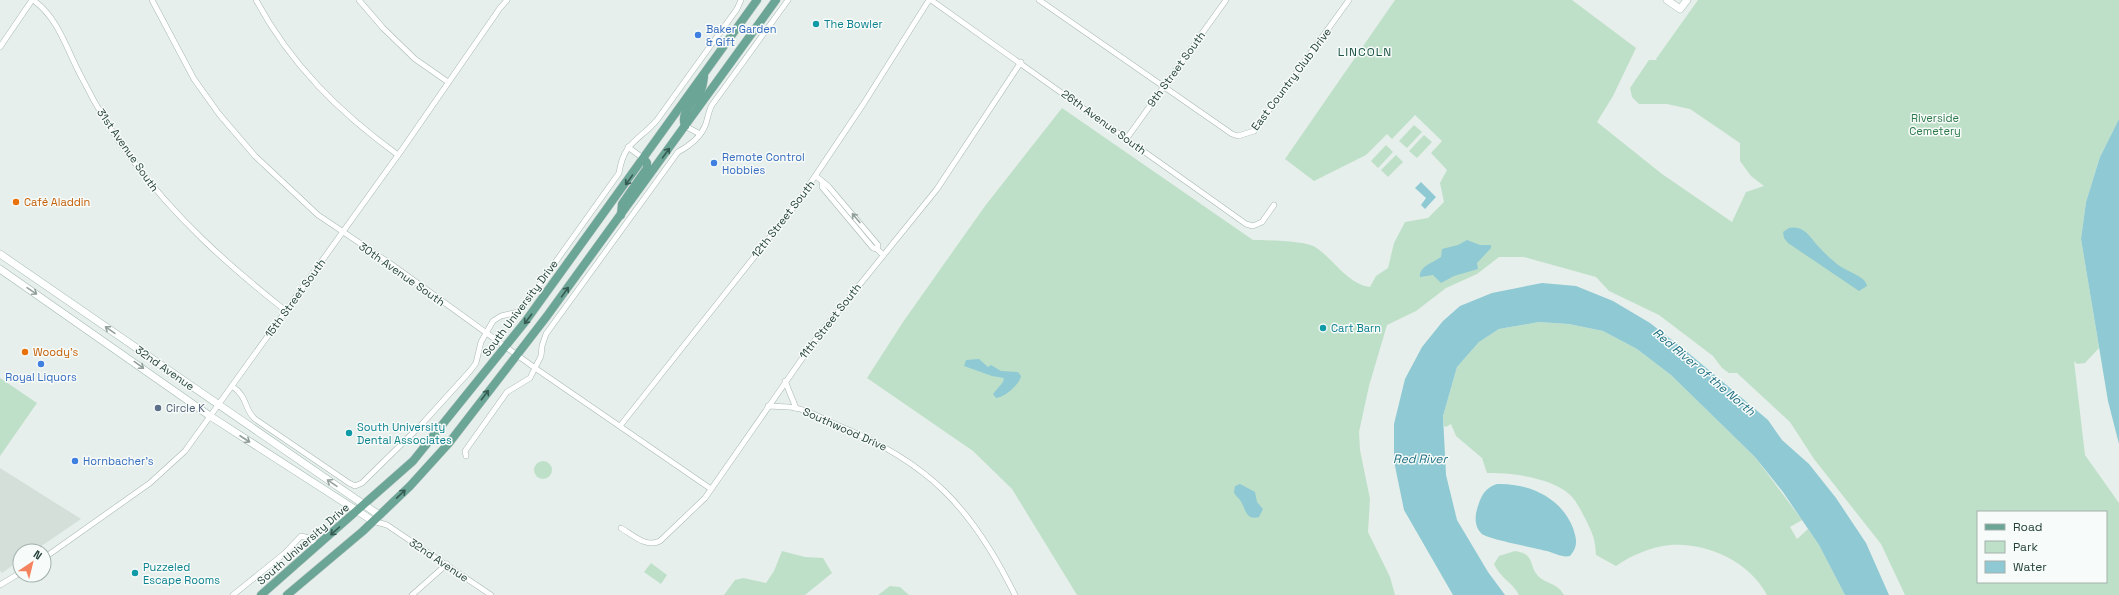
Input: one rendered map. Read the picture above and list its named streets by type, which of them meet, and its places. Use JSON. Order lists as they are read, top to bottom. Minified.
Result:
{"streets":{"main road":["South University Drive","32nd Avenue"],"street":["9th Street South","East Country Club Drive","26th Avenue South","31st Avenue South","12th Street South","30th Avenue South","15th Street South","11th Street South","Southwood Drive"]},"crossings":[["9th Street South","East Country Club Drive"],["9th Street South","26th Avenue South"],["26th Avenue South","12th Street South"],["26th Avenue South","11th Street South"],["31st Avenue South","15th Street South"],["12th Street South","30th Avenue South"],["30th Avenue South","15th Street South"],["30th Avenue South","South University Drive"],["30th Avenue South","11th Street South"],["15th Street South","32nd Avenue"],["South University Drive","32nd Avenue"],["11th Street South","Southwood Drive"]],"districts":["LINCOLN"],"water":["Red River of the North","Red River"],"parks":["Riverside Cemetery"],"places":["The Bowler","Baker Garden & Gift","Remote Control Hobbies","Café Aladdin","Cart Barn","Woody's","Royal Liquors","Circle K","South University Dental Associates","Hornbacher's","Puzzeled Escape Rooms"],"legend":["Road","Park","Water"],"north":"top right"}
